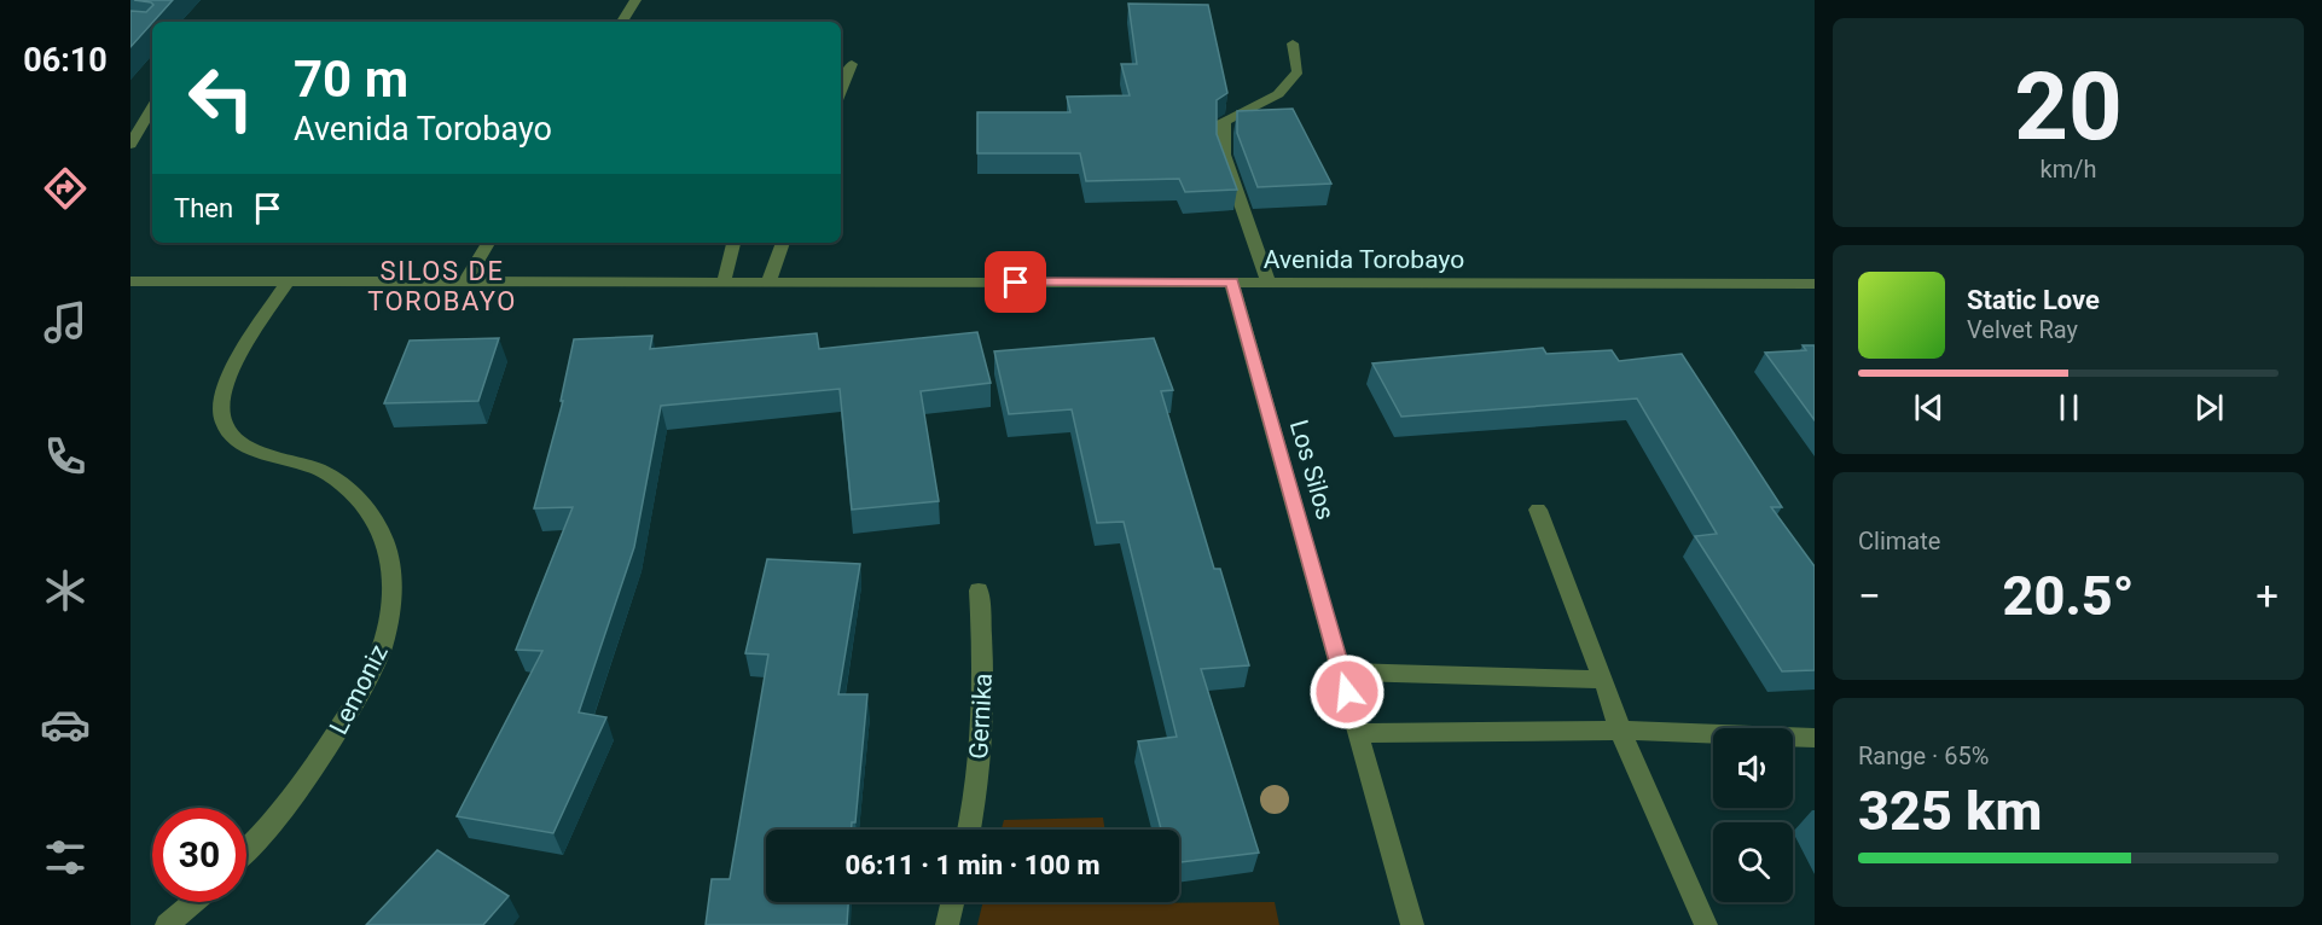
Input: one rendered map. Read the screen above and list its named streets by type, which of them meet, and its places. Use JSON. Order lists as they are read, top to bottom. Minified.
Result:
{"streets":{"street":["Avenida Torobayo","Los Silos","Lemoniz","Gernika"]},"crossings":[["Avenida Torobayo","Los Silos"],["Avenida Torobayo","Lemoniz"]],"districts":["SILOS DE TOROBAYO"],"page":{"tabs":"06:10","tile":[["20","km/h"],"Climate",["Range · 65%","325 km"]],"turn":["70 m","Avenida Torobayo"],"then":"Then","song":["Static Love","Velvet Ray"],"heat":["−","20.5°","+"],"limit":"30","trip":"06:11 · 1 min · 100 m"}}
